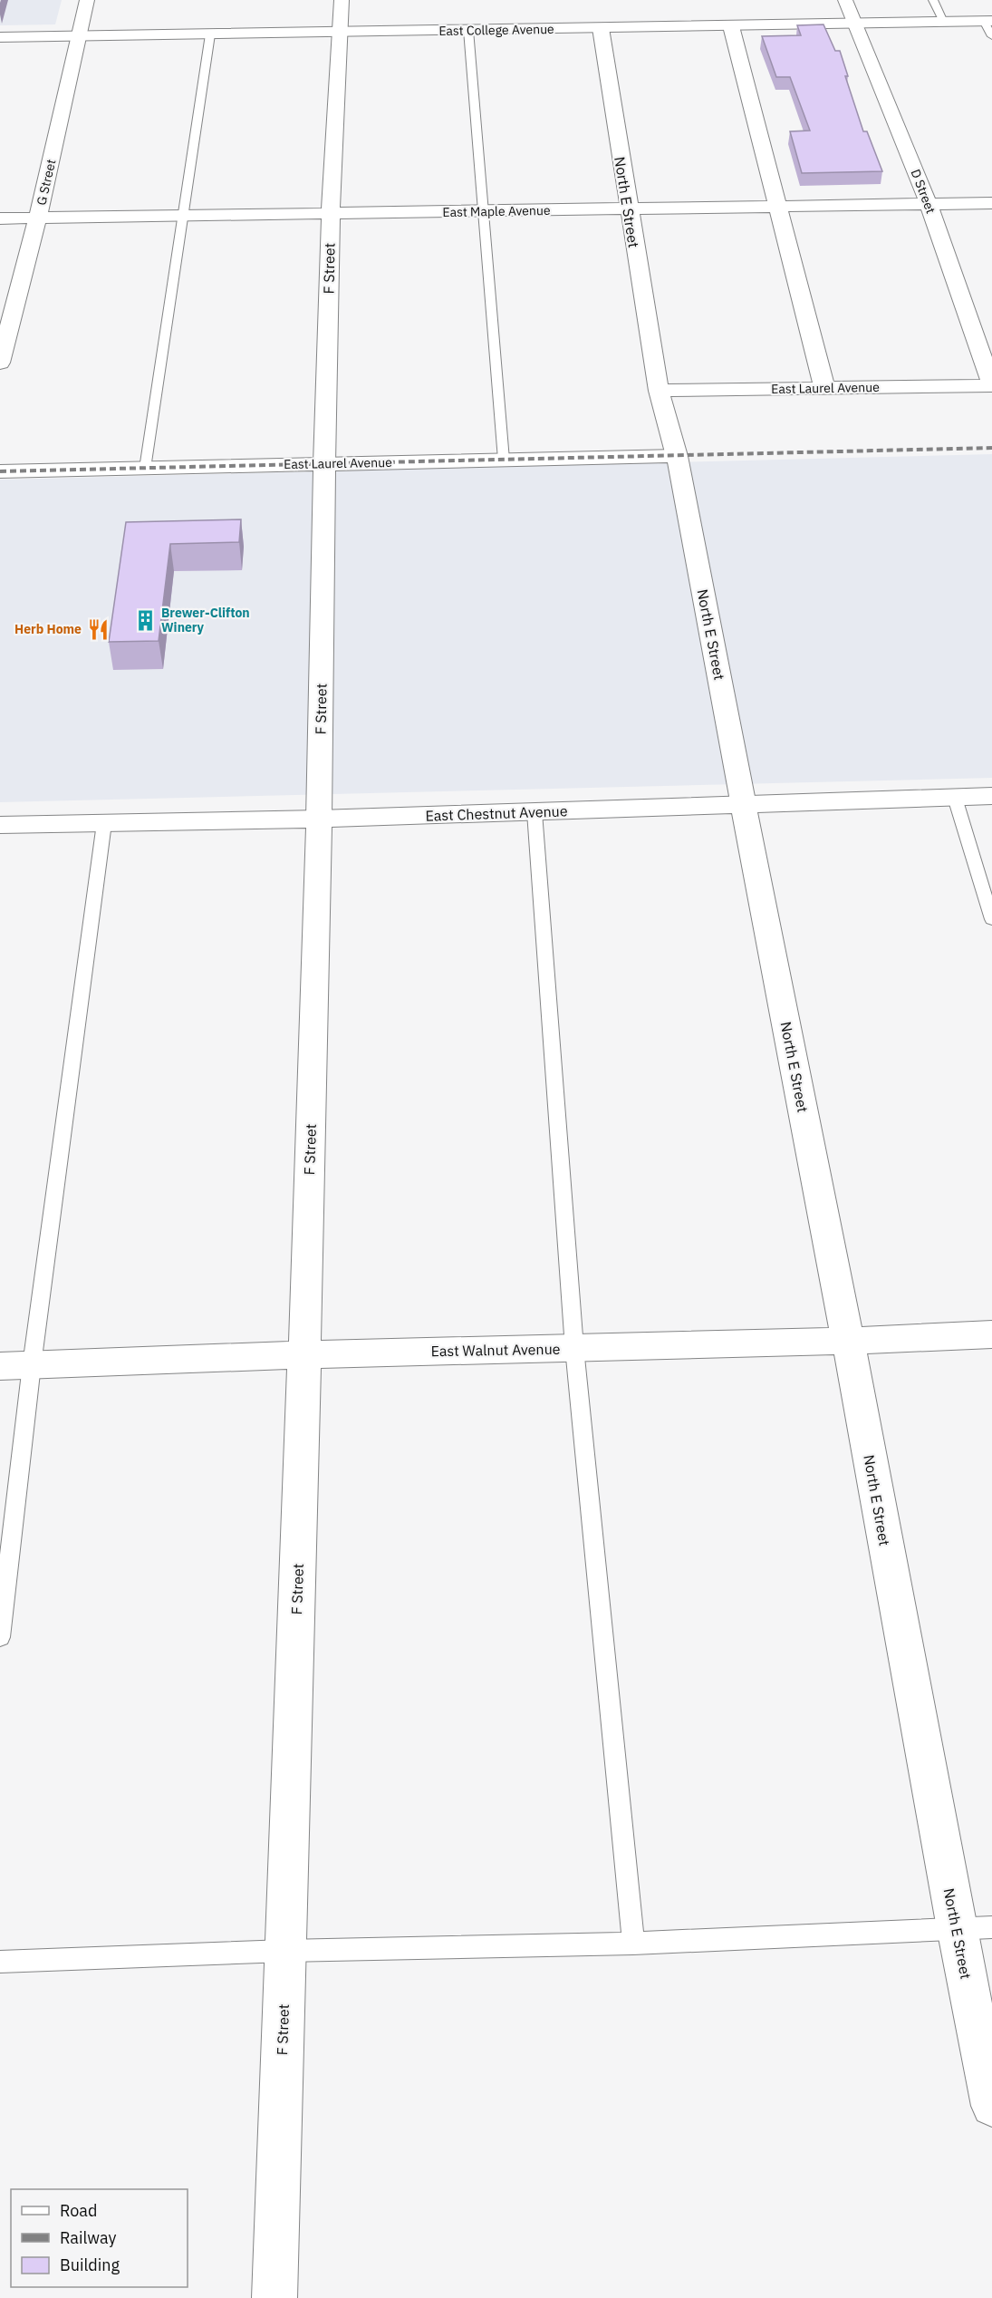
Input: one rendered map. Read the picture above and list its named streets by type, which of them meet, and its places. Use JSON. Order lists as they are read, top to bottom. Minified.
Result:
{"streets":{"street":["East College Avenue","G Street","D Street","North E Street","East Maple Avenue","F Street","East Laurel Avenue","East Chestnut Avenue","East Walnut Avenue"]},"crossings":[["East College Avenue","G Street"],["East College Avenue","D Street"],["East College Avenue","North E Street"],["East College Avenue","F Street"],["G Street","East Maple Avenue"],["D Street","East Maple Avenue"],["D Street","East Laurel Avenue"],["North E Street","East Maple Avenue"],["North E Street","East Laurel Avenue"],["North E Street","East Chestnut Avenue"],["North E Street","East Walnut Avenue"],["East Maple Avenue","F Street"],["F Street","East Laurel Avenue"],["F Street","East Chestnut Avenue"],["F Street","East Walnut Avenue"]],"places":{"building":["Brewer-Clifton Winery"],"restaurant":["Herb Home"]},"legend":["Road","Railway","Building"]}
